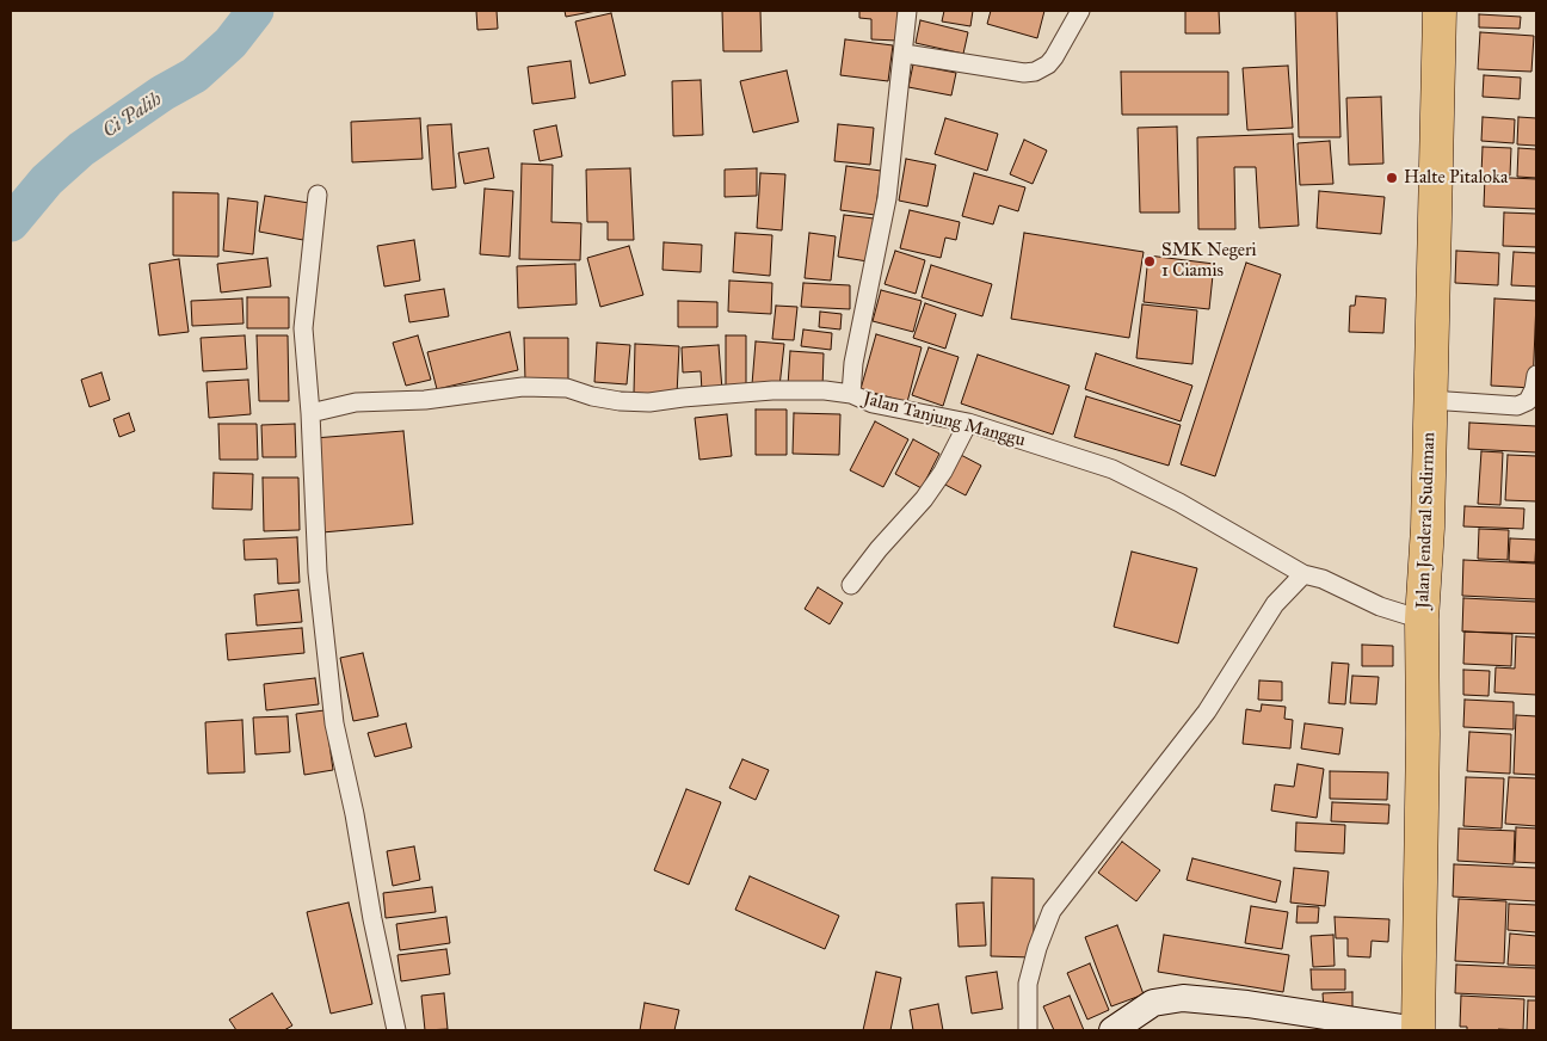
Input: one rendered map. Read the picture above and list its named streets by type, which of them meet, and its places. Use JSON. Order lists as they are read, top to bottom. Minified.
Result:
{"streets":{"highway":["Jalan Jenderal Sudirman"],"street":["Jalan Tanjung Manggu"]},"crossings":[["Jalan Tanjung Manggu","Jalan Jenderal Sudirman"]],"water":["Ci Palih"],"places":["Halte Pitaloka","SMK Negeri 1 Ciamis"]}
